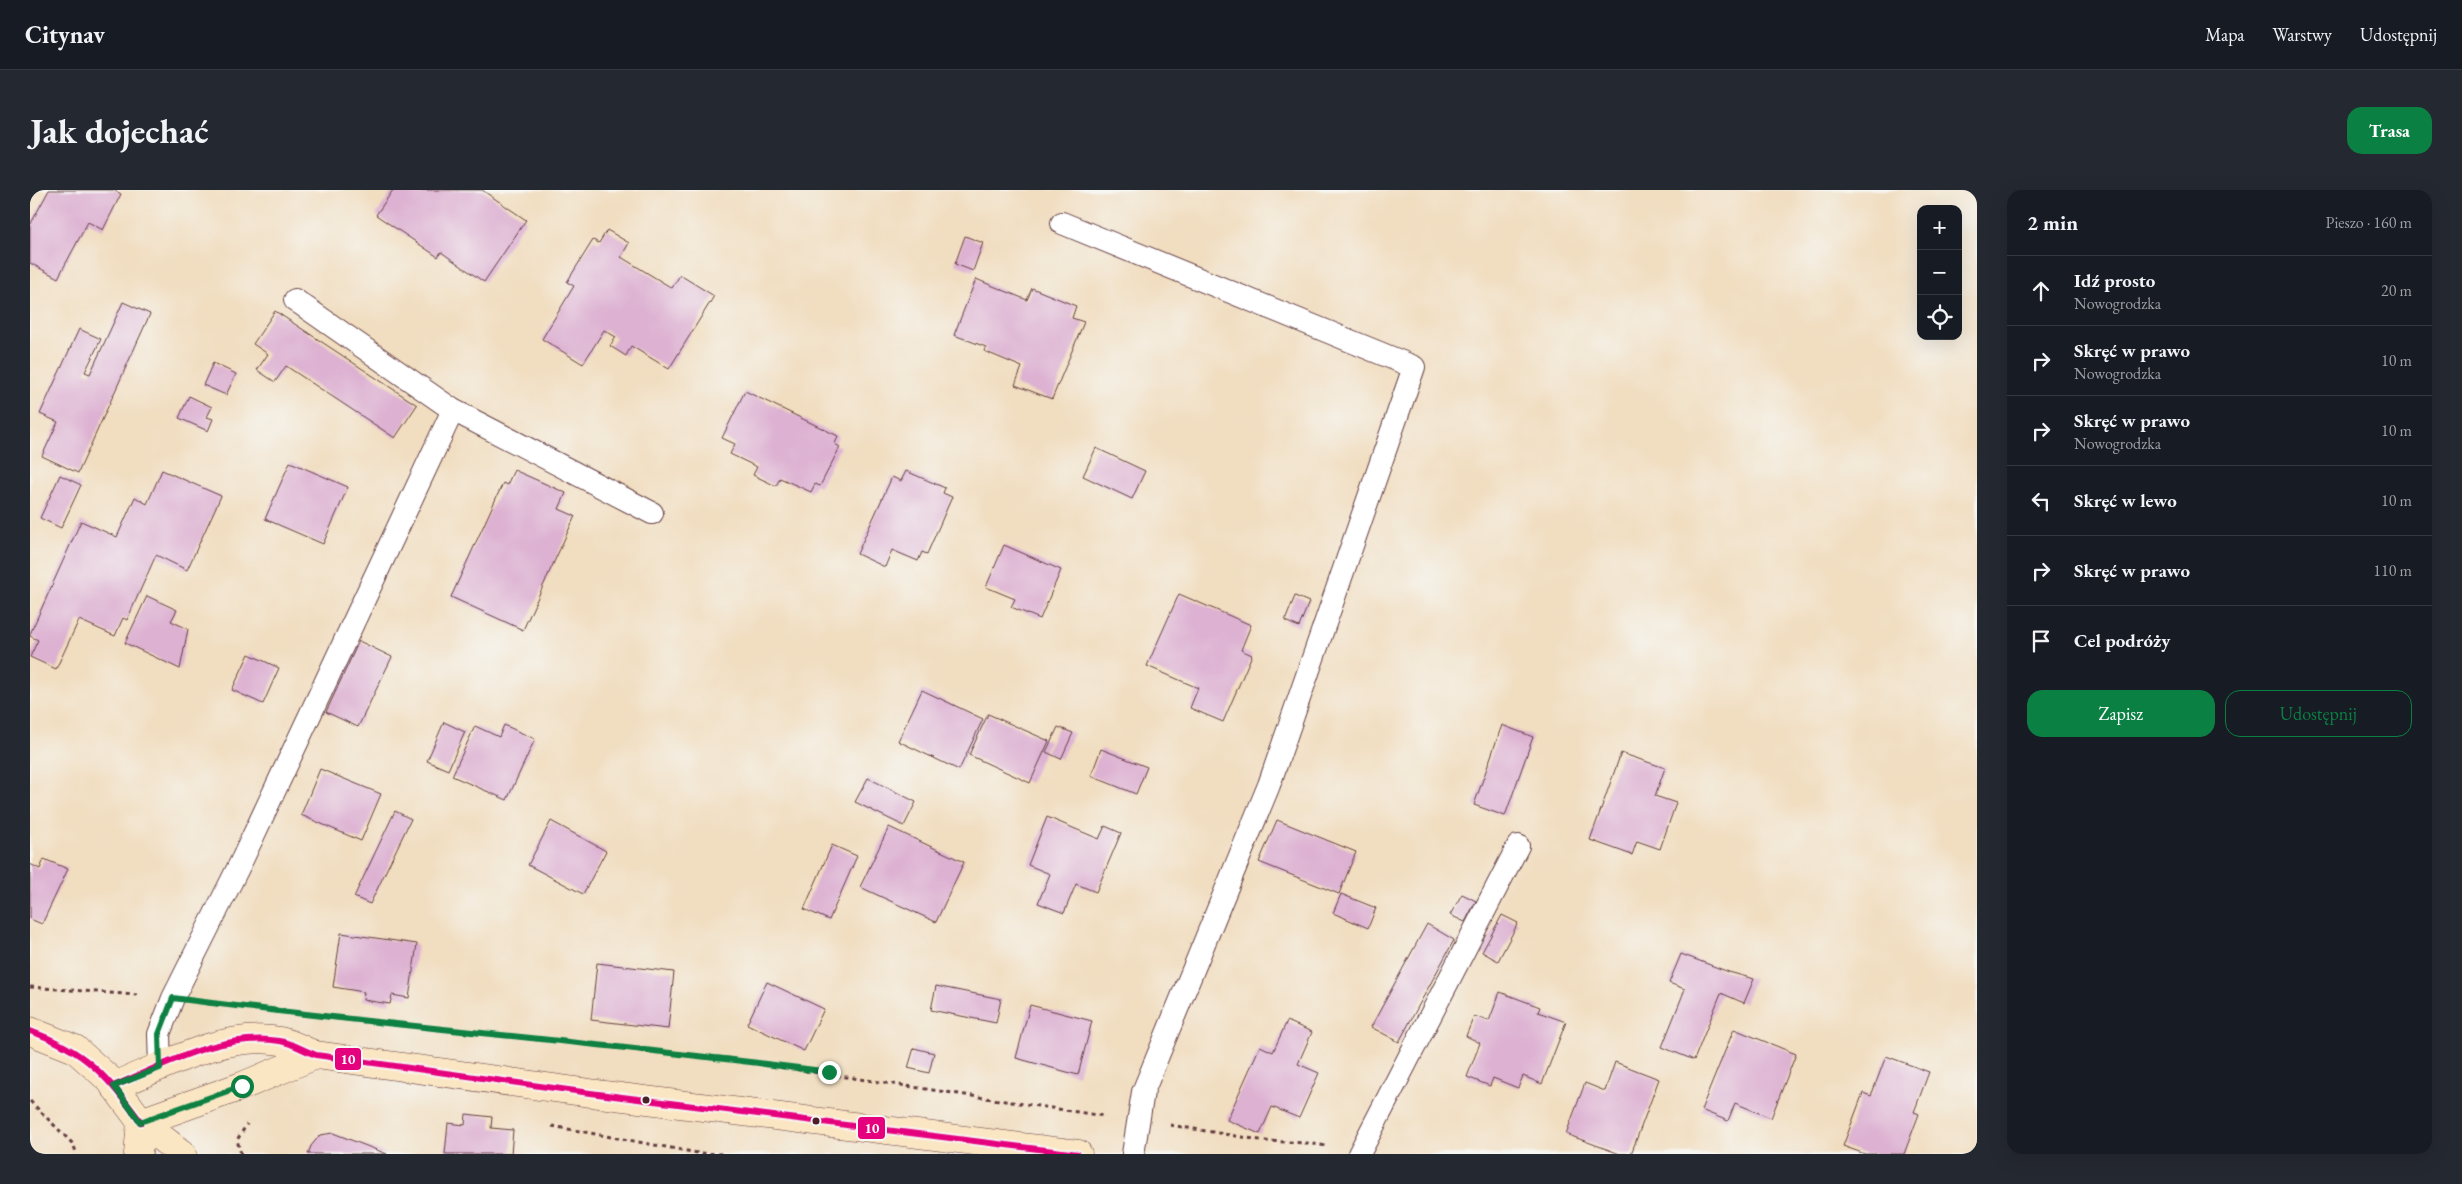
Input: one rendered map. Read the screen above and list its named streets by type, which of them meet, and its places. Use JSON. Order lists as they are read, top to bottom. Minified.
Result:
{"lines":["transit line 10"],"page":{"header":"Citynav","nav":["Mapa","Warstwy","Udostępnij"],"buttons":["Trasa",["Zapisz","Udostępnij"]],"title":"Jak dojechać","heading":["2 min","Pieszo · 160 m"],"map_buttons":["+","−"],"list":[["Idź prosto","Nowogrodzka","20 m"],["Skręć w prawo","Nowogrodzka","10 m"],["Skręć w prawo","Nowogrodzka","10 m"],["Skręć w lewo","10 m"],["Skręć w prawo","110 m"],"Cel podróży"]}}
